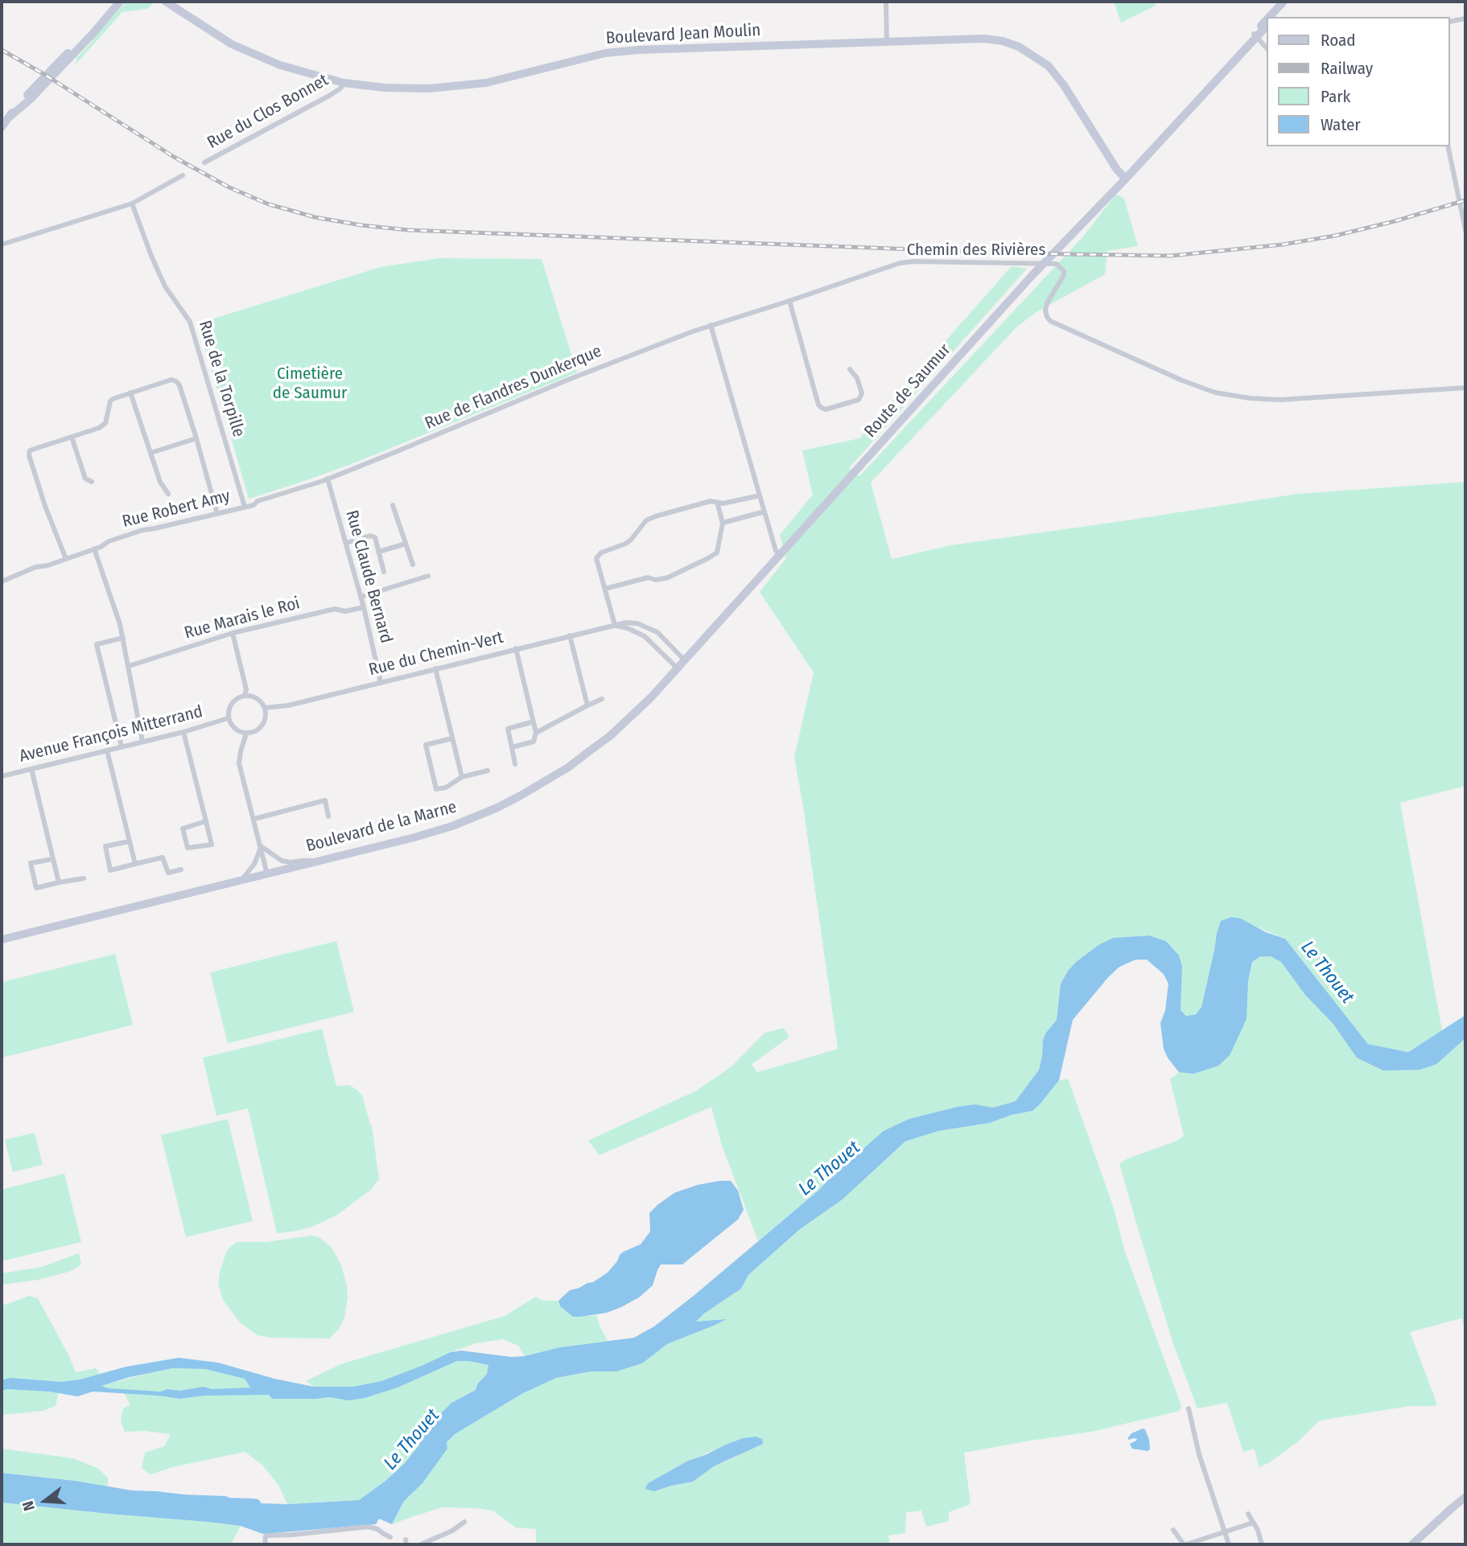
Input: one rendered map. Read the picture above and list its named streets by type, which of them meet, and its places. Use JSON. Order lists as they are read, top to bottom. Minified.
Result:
{"streets":{"main road":["Boulevard Jean Moulin","Route de Saumur","Boulevard de la Marne"],"street":["Rue du Clos Bonnet","Chemin des Rivières","Rue de la Torpille","Rue de Flandres Dunkerque","Rue Robert Amy","Rue Claude Bernard","Rue Marais le Roi","Rue du Chemin-Vert","Avenue François Mitterrand"]},"crossings":[["Boulevard Jean Moulin","Rue du Clos Bonnet"],["Boulevard Jean Moulin","Route de Saumur"],["Chemin des Rivières","Rue de Flandres Dunkerque"],["Rue de la Torpille","Rue Robert Amy"],["Rue de Flandres Dunkerque","Rue Robert Amy"],["Rue de Flandres Dunkerque","Rue Claude Bernard"],["Route de Saumur","Boulevard de la Marne"],["Rue Robert Amy","Rue Claude Bernard"],["Rue Claude Bernard","Rue Marais le Roi"],["Rue Claude Bernard","Rue du Chemin-Vert"],["Rue du Chemin-Vert","Avenue François Mitterrand"],["Rue du Chemin-Vert","Boulevard de la Marne"]],"water":["Le Thouet"],"parks":["Cimetière de Saumur"],"legend":["Road","Railway","Park","Water"],"north":"left"}
